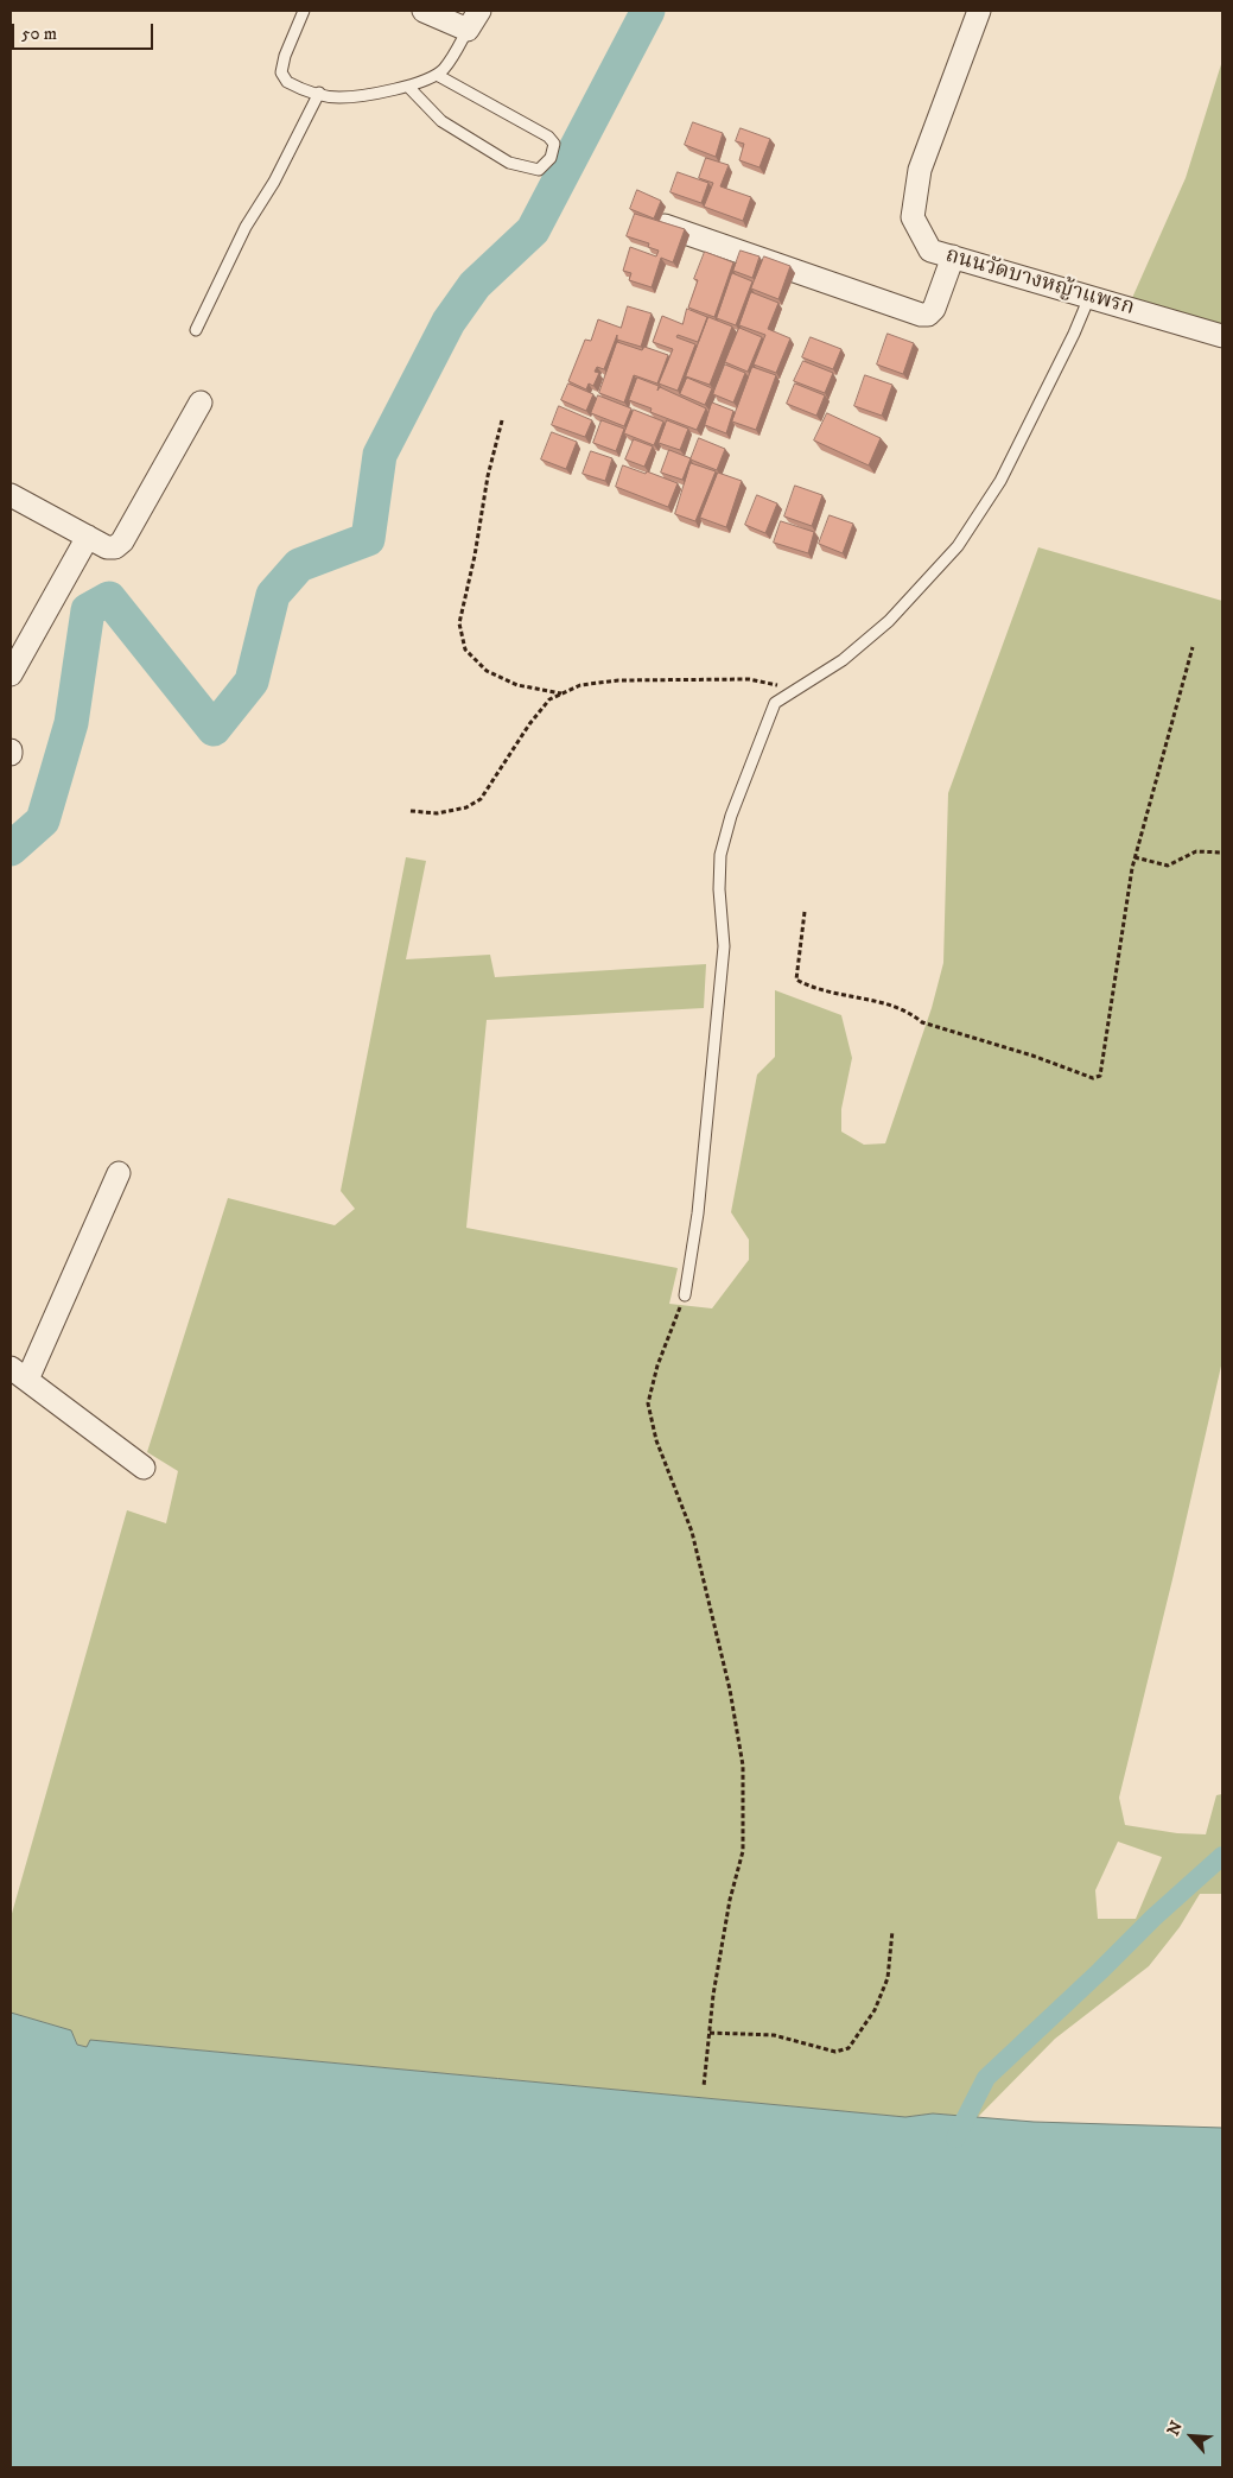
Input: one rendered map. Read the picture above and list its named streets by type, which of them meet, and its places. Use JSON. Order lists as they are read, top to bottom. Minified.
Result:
{"streets":{"street":["ถนนวัดบางหญ้าแพรก"]},"scale_bar":"50 m","north":"top left"}
